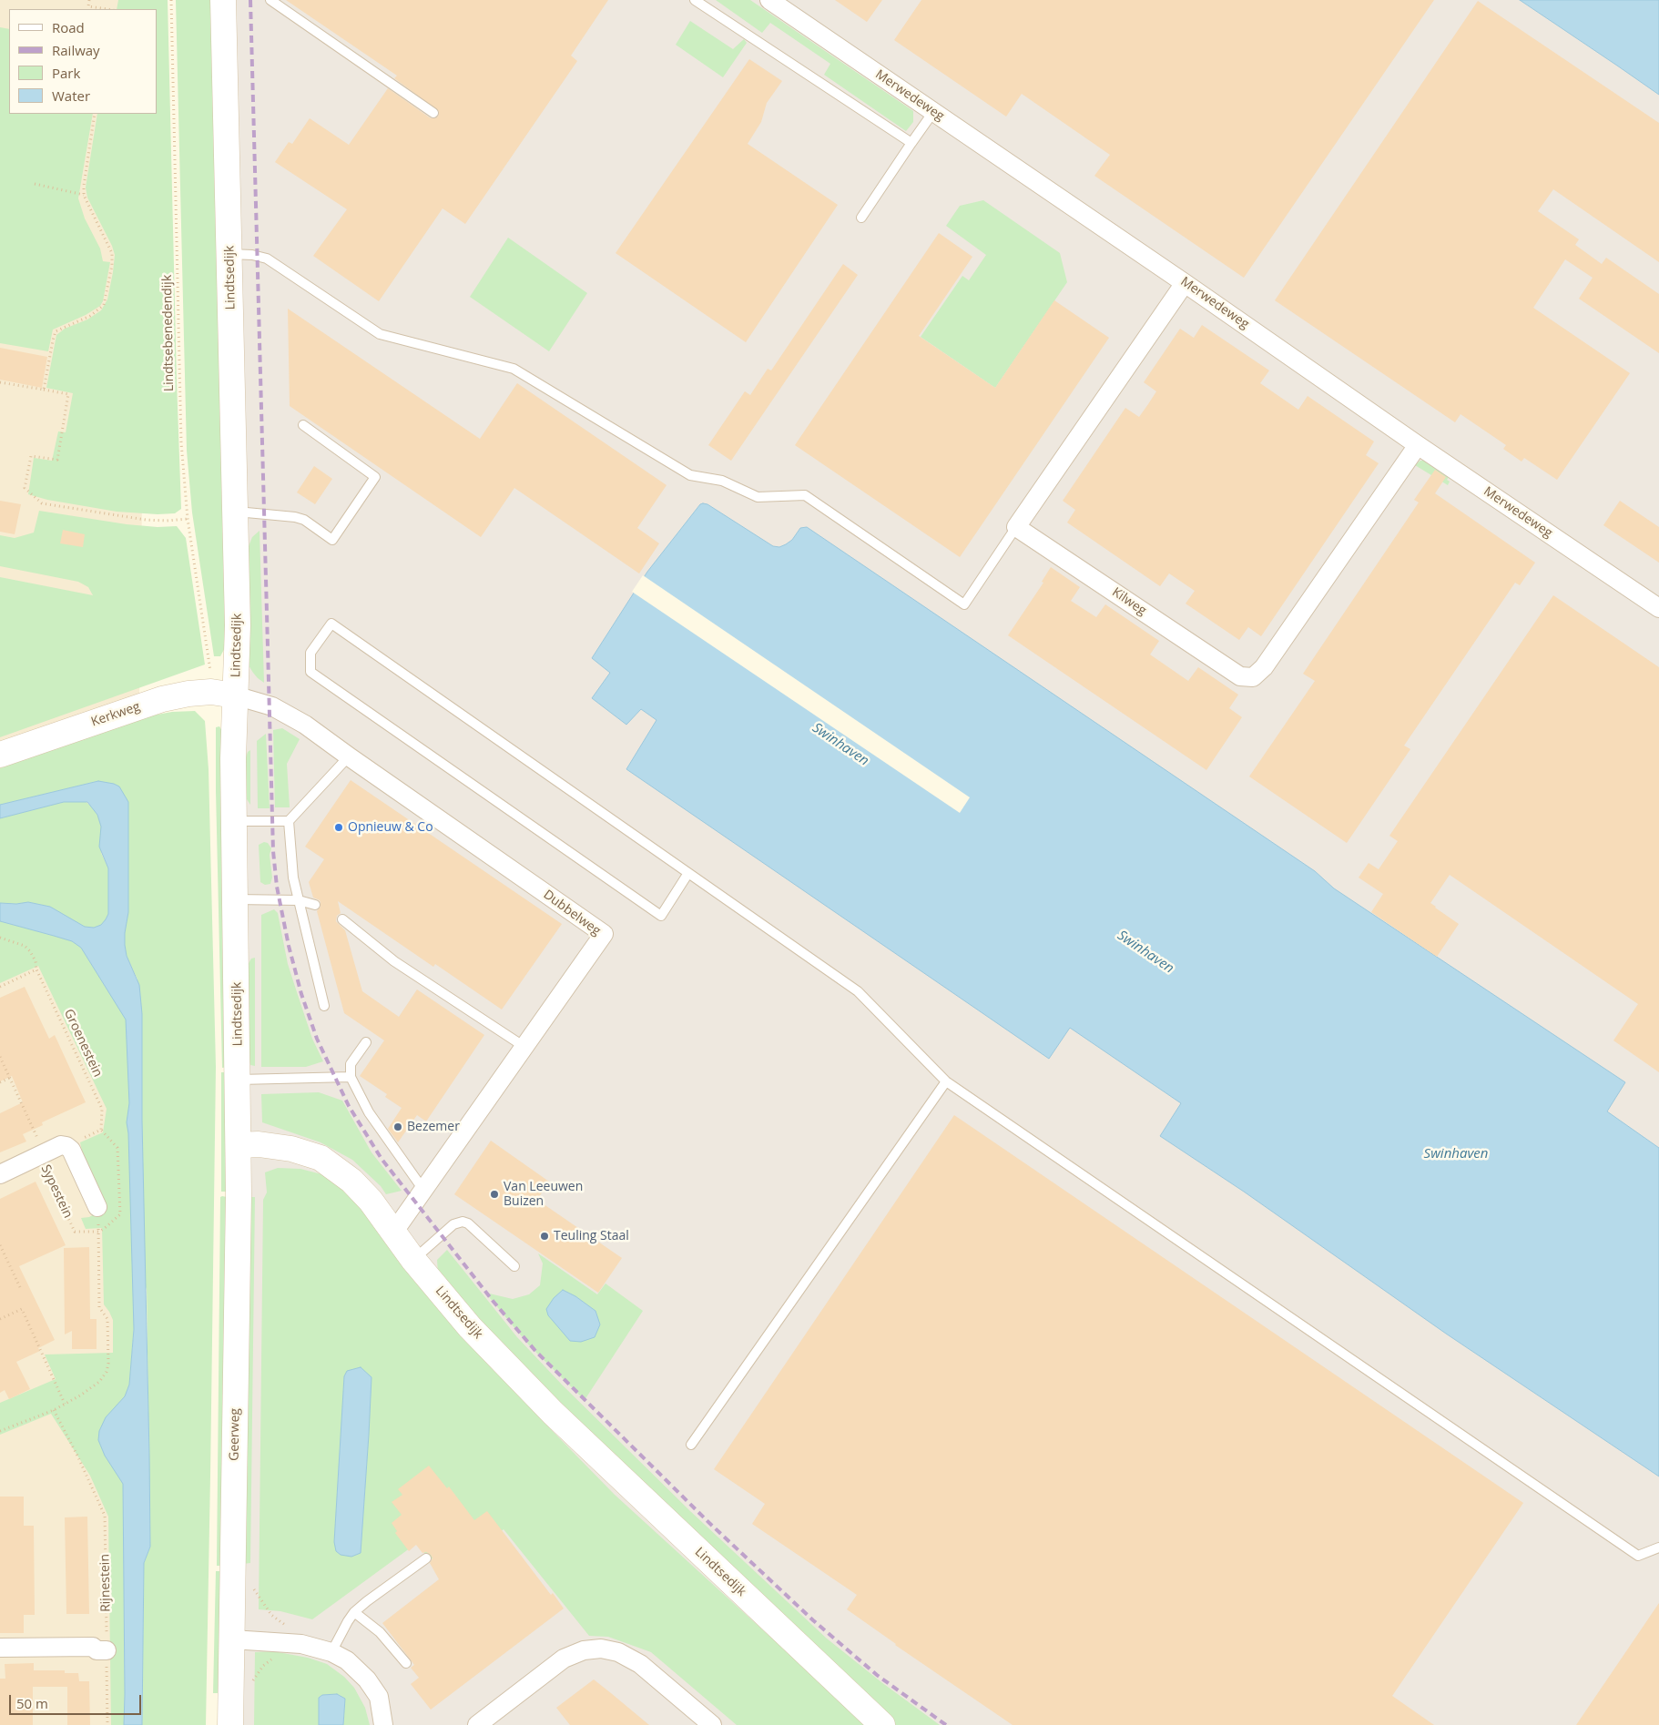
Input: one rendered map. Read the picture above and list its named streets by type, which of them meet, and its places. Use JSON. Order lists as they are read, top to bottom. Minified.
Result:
{"streets":{"main road":["Lindtsedijk","Kerkweg","Geerweg"],"street":["Merwedeweg","Kilweg","Dubbelweg","Sypestein"],"path":["Lindtsebenedendijk","Groenestein","Rijnestein"]},"crossings":[["Merwedeweg","Kilweg"],["Lindtsedijk","Kerkweg"],["Lindtsedijk","Dubbelweg"],["Lindtsedijk","Geerweg"],["Kerkweg","Dubbelweg"]],"water":["Swinhaven"],"places":["Opnieuw & Co","Bezemer","Van Leeuwen Buizen","Teuling Staal"],"legend":["Road","Railway","Park","Water"],"scale_bar":"50 m"}
